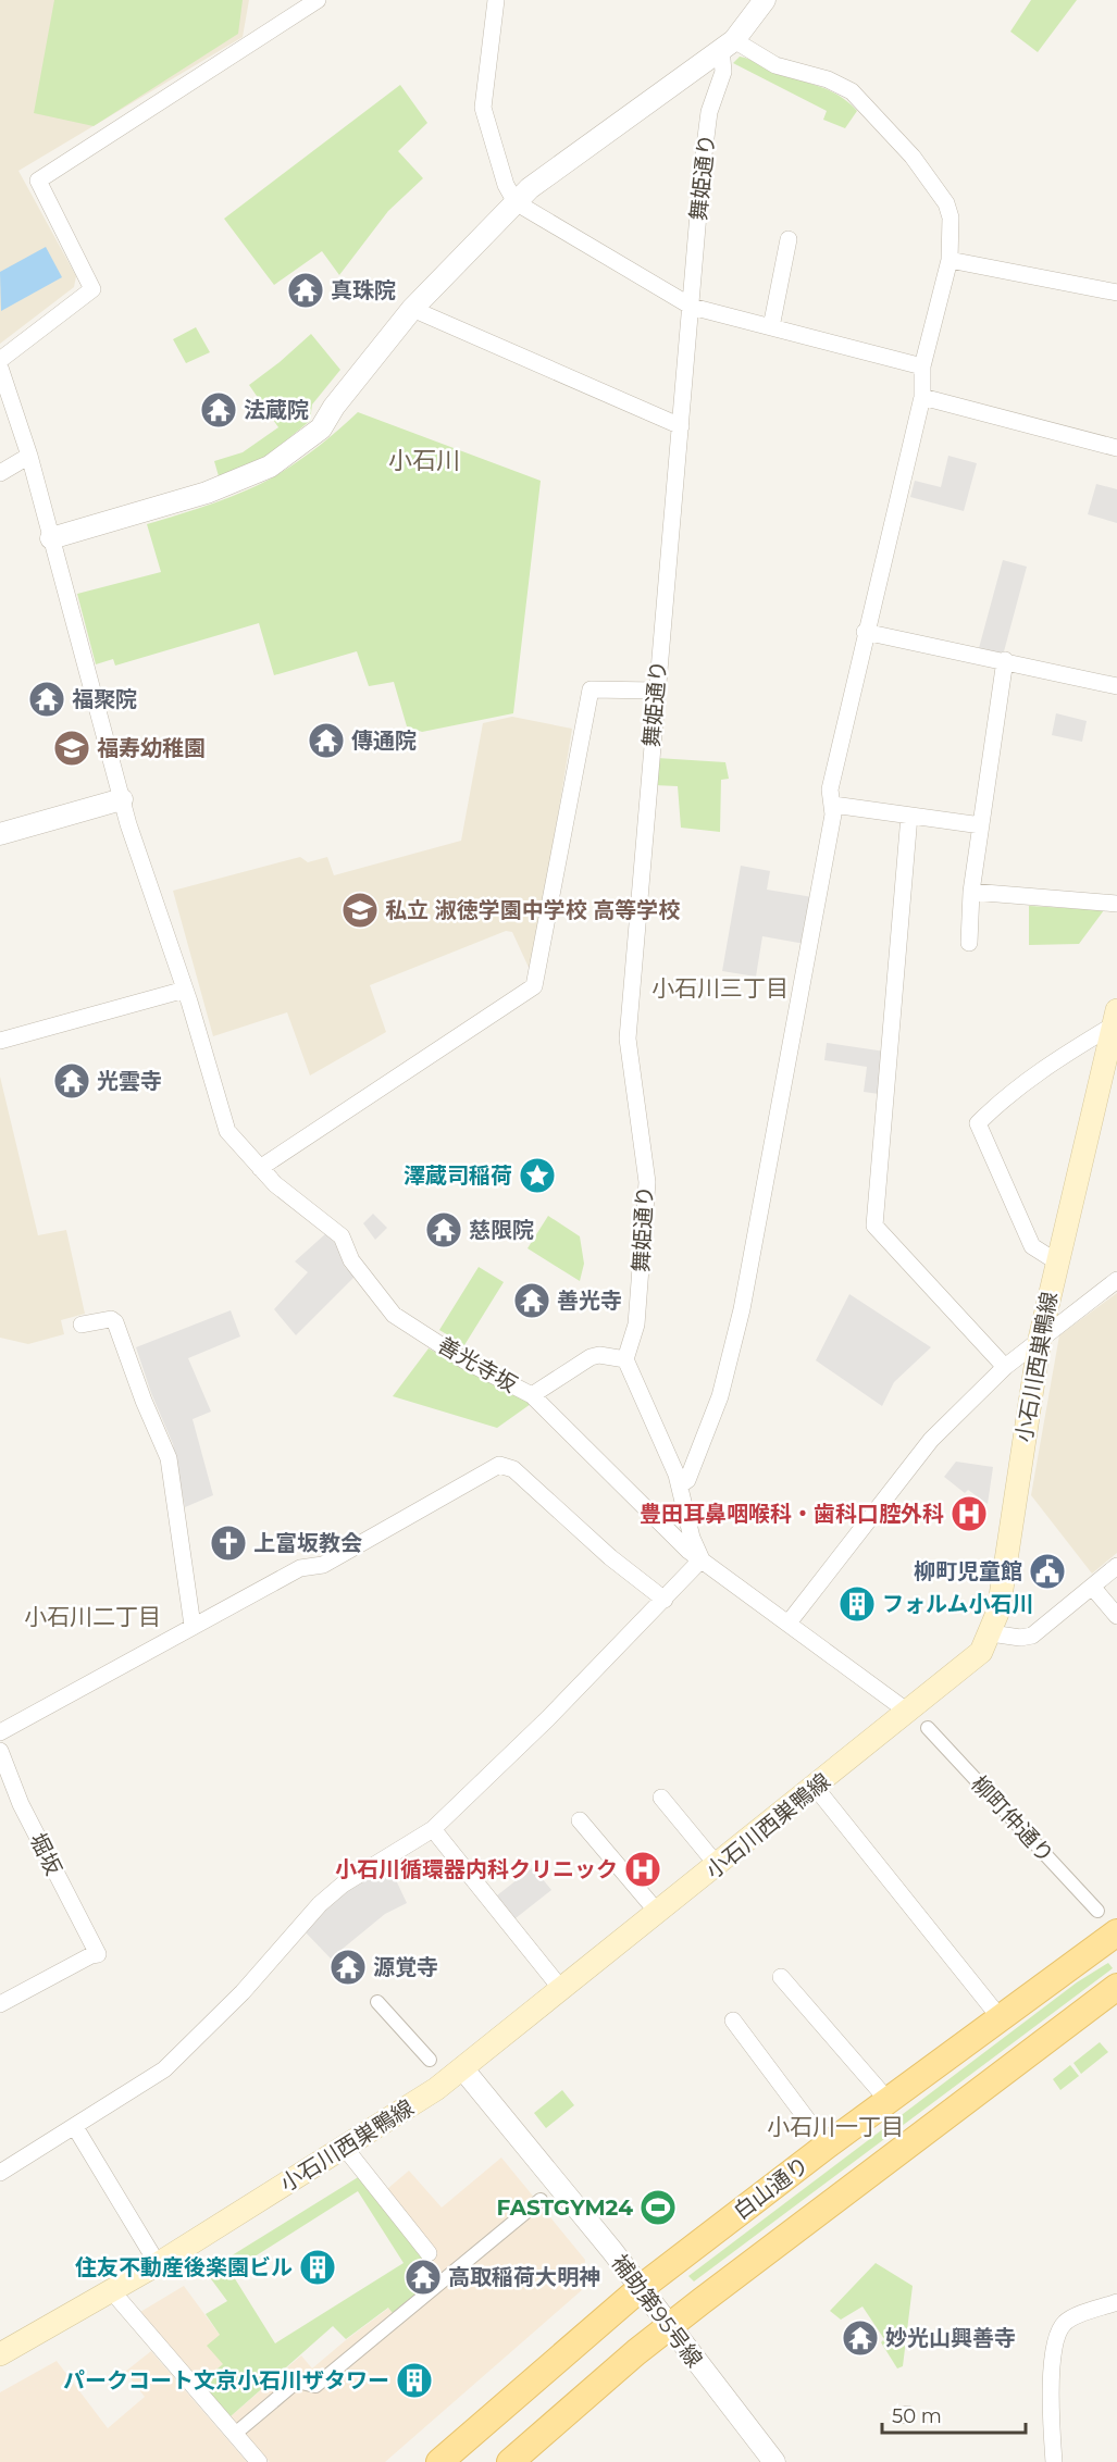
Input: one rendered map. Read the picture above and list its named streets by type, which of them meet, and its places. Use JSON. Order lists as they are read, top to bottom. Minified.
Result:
{"streets":{"main road":["小石川西巣鴨線","白山通り"],"street":["舞姫通り","善光寺坂","柳町仲通り","堀坂","補助第95号線"]},"crossings":[["善光寺坂","小石川西巣鴨線"],["小石川西巣鴨線","補助第95号線"],["白山通り","補助第95号線"]],"districts":["小石川","小石川三丁目","小石川二丁目","小石川一丁目"],"places":{"temple":["真珠院","法蔵院","福聚院","傳通院","光雲寺","慈限院","善光寺","源覚寺","高取稲荷大明神","妙光山興善寺"],"school or university":["福寿幼稚園","私立 淑徳学園中学校 高等学校"],"place":["澤蔵司稲荷"],"hospital":["豊田耳鼻咽喉科・歯科口腔外科","小石川循環器内科クリニック"],"church":["上富坂教会"],"public building":["柳町児童館"],"building":["フォルム小石川","住友不動産後楽園ビル","パークコート文京小石川ザタワー"],"sports":["FASTGYM24"]},"scale_bar":"50 m"}
